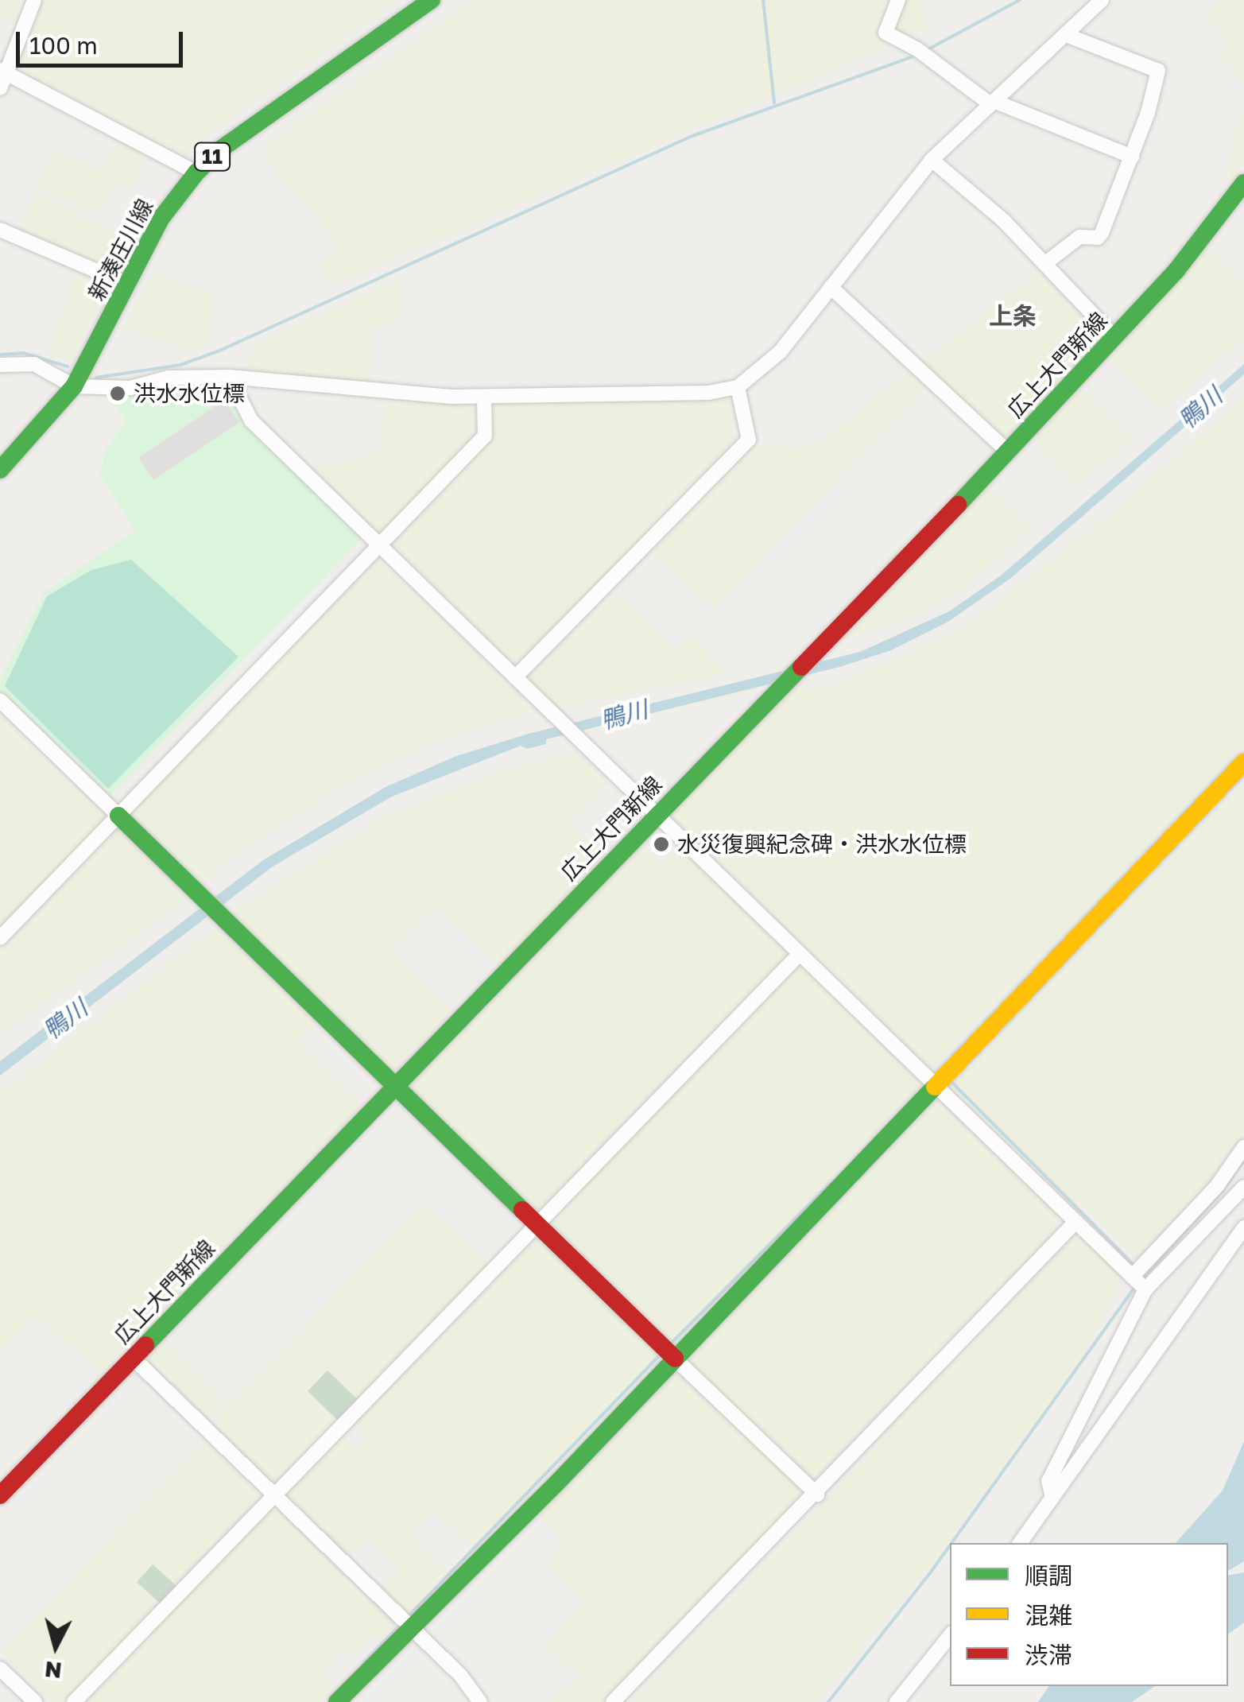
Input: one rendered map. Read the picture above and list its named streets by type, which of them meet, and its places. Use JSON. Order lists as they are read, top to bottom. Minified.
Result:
{"streets":{"main road":["11","新湊庄川線","広上大門新線"]},"districts":["上条"],"water":["鴨川"],"places":["洪水水位標","水災復興紀念碑・洪水水位標"],"legend":["順調","混雑","渋滞"],"scale_bar":"100 m","north":"bottom"}
